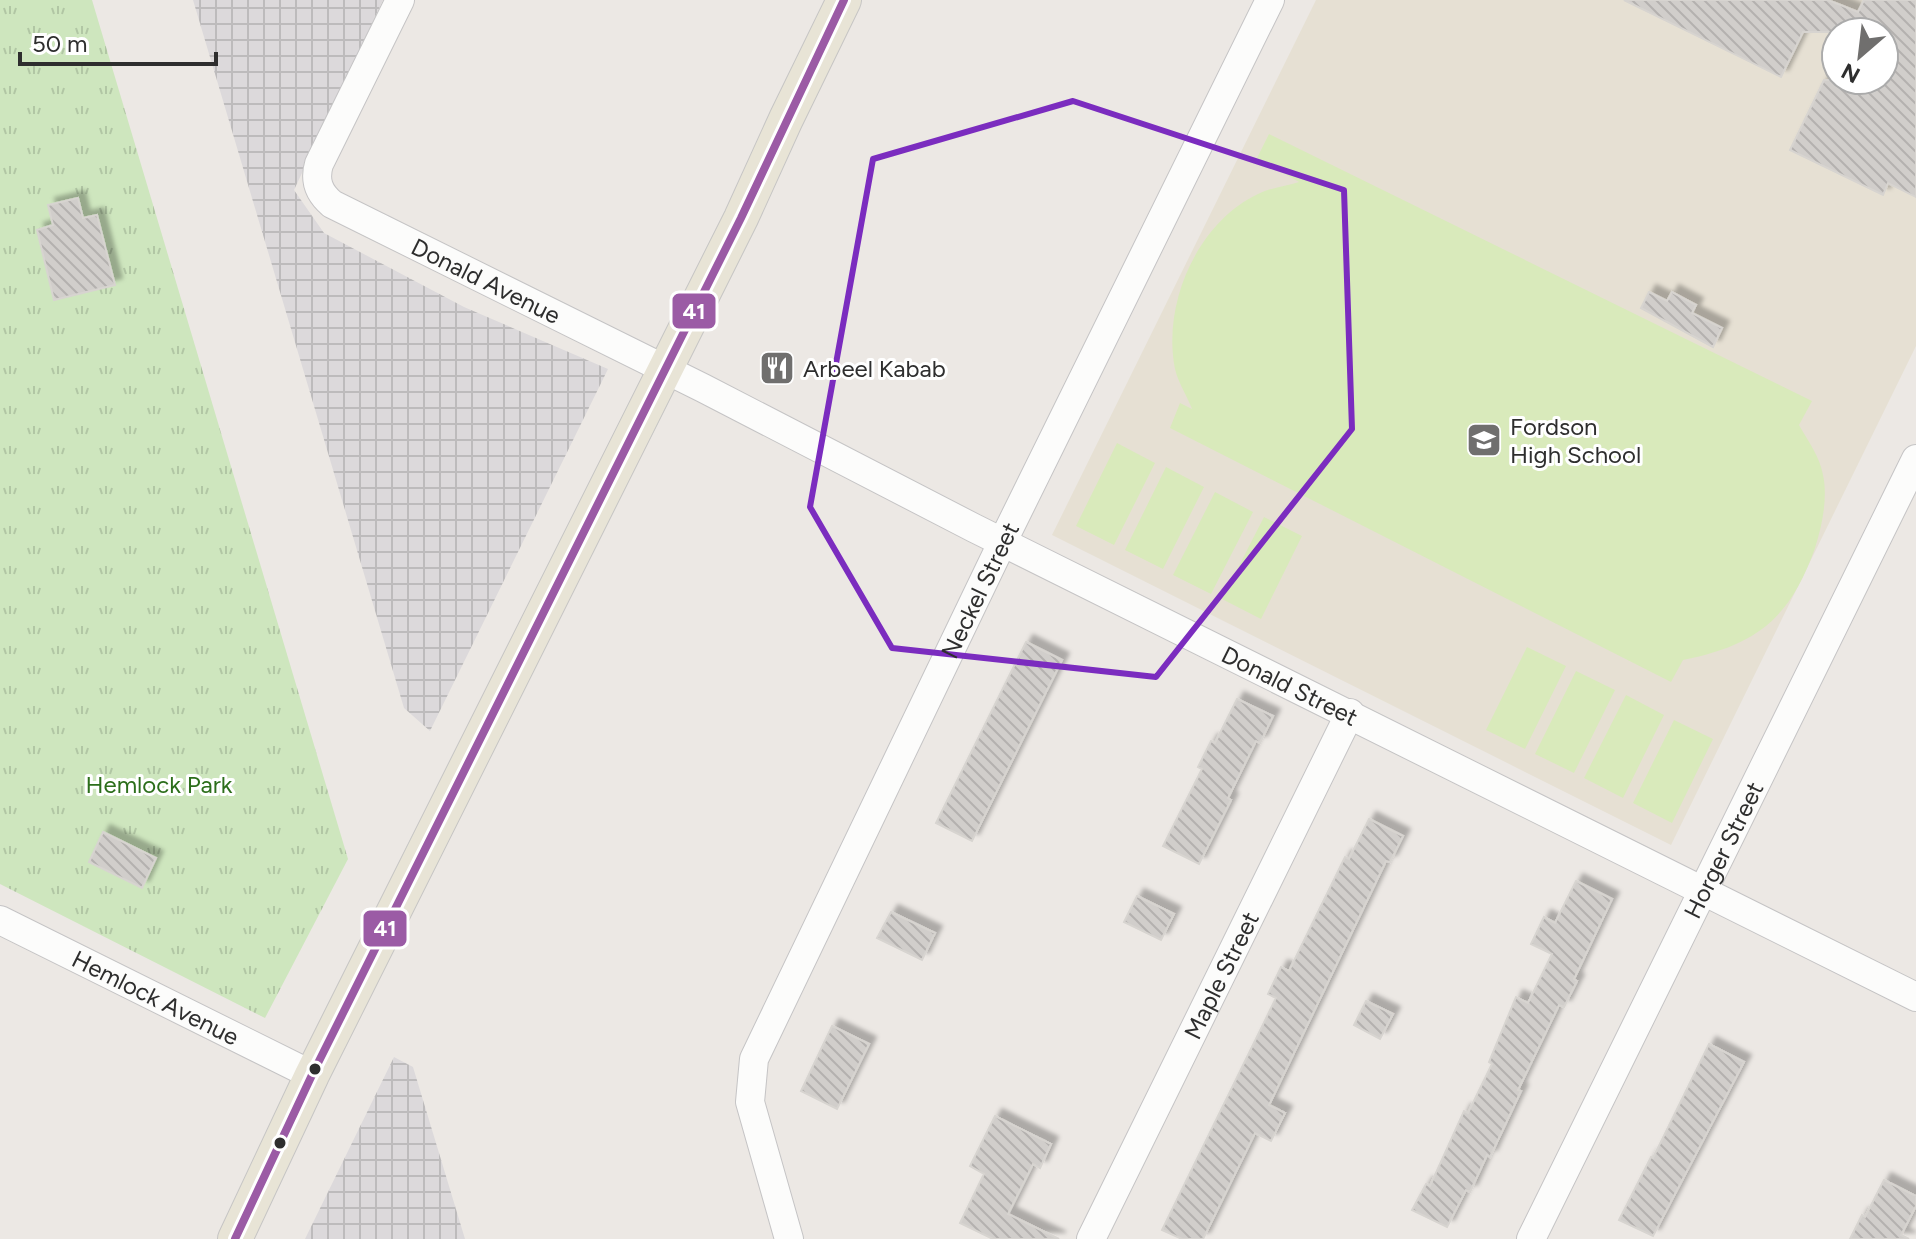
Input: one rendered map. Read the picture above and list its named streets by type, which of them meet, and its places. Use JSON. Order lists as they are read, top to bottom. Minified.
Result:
{"streets":{"street":["Donald Avenue","Neckel Street","Donald Street","Horger Street","Maple Street","Hemlock Avenue"]},"crossings":[["Donald Avenue","Donald Street"],["Neckel Street","Donald Street"],["Donald Street","Horger Street"],["Donald Street","Maple Street"]],"parks":["Hemlock Park"],"places":{"restaurant":["Arbeel Kabab"],"school or university":["Fordson High School"]},"lines":["transit line 41"],"scale_bar":"50 m","north":"bottom left"}
